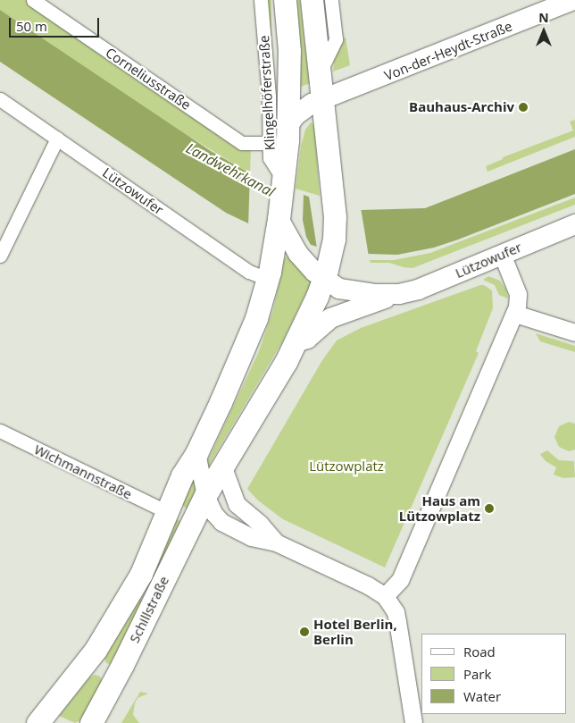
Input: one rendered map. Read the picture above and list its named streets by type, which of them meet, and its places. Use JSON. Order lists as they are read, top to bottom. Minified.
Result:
{"streets":{"main road":["Von-der-Heydt-Straße","Klingelhöferstraße","Lützowufer","Schillstraße"],"street":["Corneliusstraße","Wichmannstraße"]},"crossings":[["Von-der-Heydt-Straße","Klingelhöferstraße"],["Corneliusstraße","Klingelhöferstraße"],["Wichmannstraße","Schillstraße"]],"water":["Landwehrkanal"],"parks":["Lützowplatz"],"places":["Bauhaus-Archiv","Haus am Lützowplatz","Hotel Berlin, Berlin"],"legend":["Road","Park","Water"],"scale_bar":"50 m","north":"top"}
